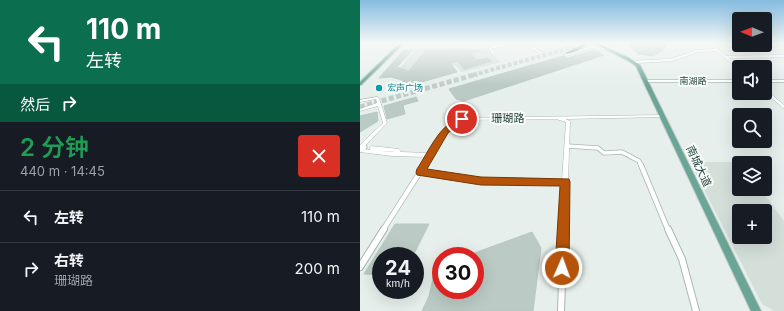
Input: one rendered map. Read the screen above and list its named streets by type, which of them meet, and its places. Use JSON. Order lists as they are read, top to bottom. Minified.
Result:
{"streets":{"main road":["南城大道"],"street":["珊瑚路"]},"crossings":[["珊瑚路","南城大道"]],"places":["宏声广场"],"north":"left","page":{"turn":["110 m","左转"],"map_buttons":"+","then":"然后","heading":["2 分钟","440 m · 14:45"],"list":[{"name":"左转","value":"110 m"},{"name":"右转","note":"珊瑚路","value":"200 m"}],"speed":"24 km/h","limit":"30"}}
